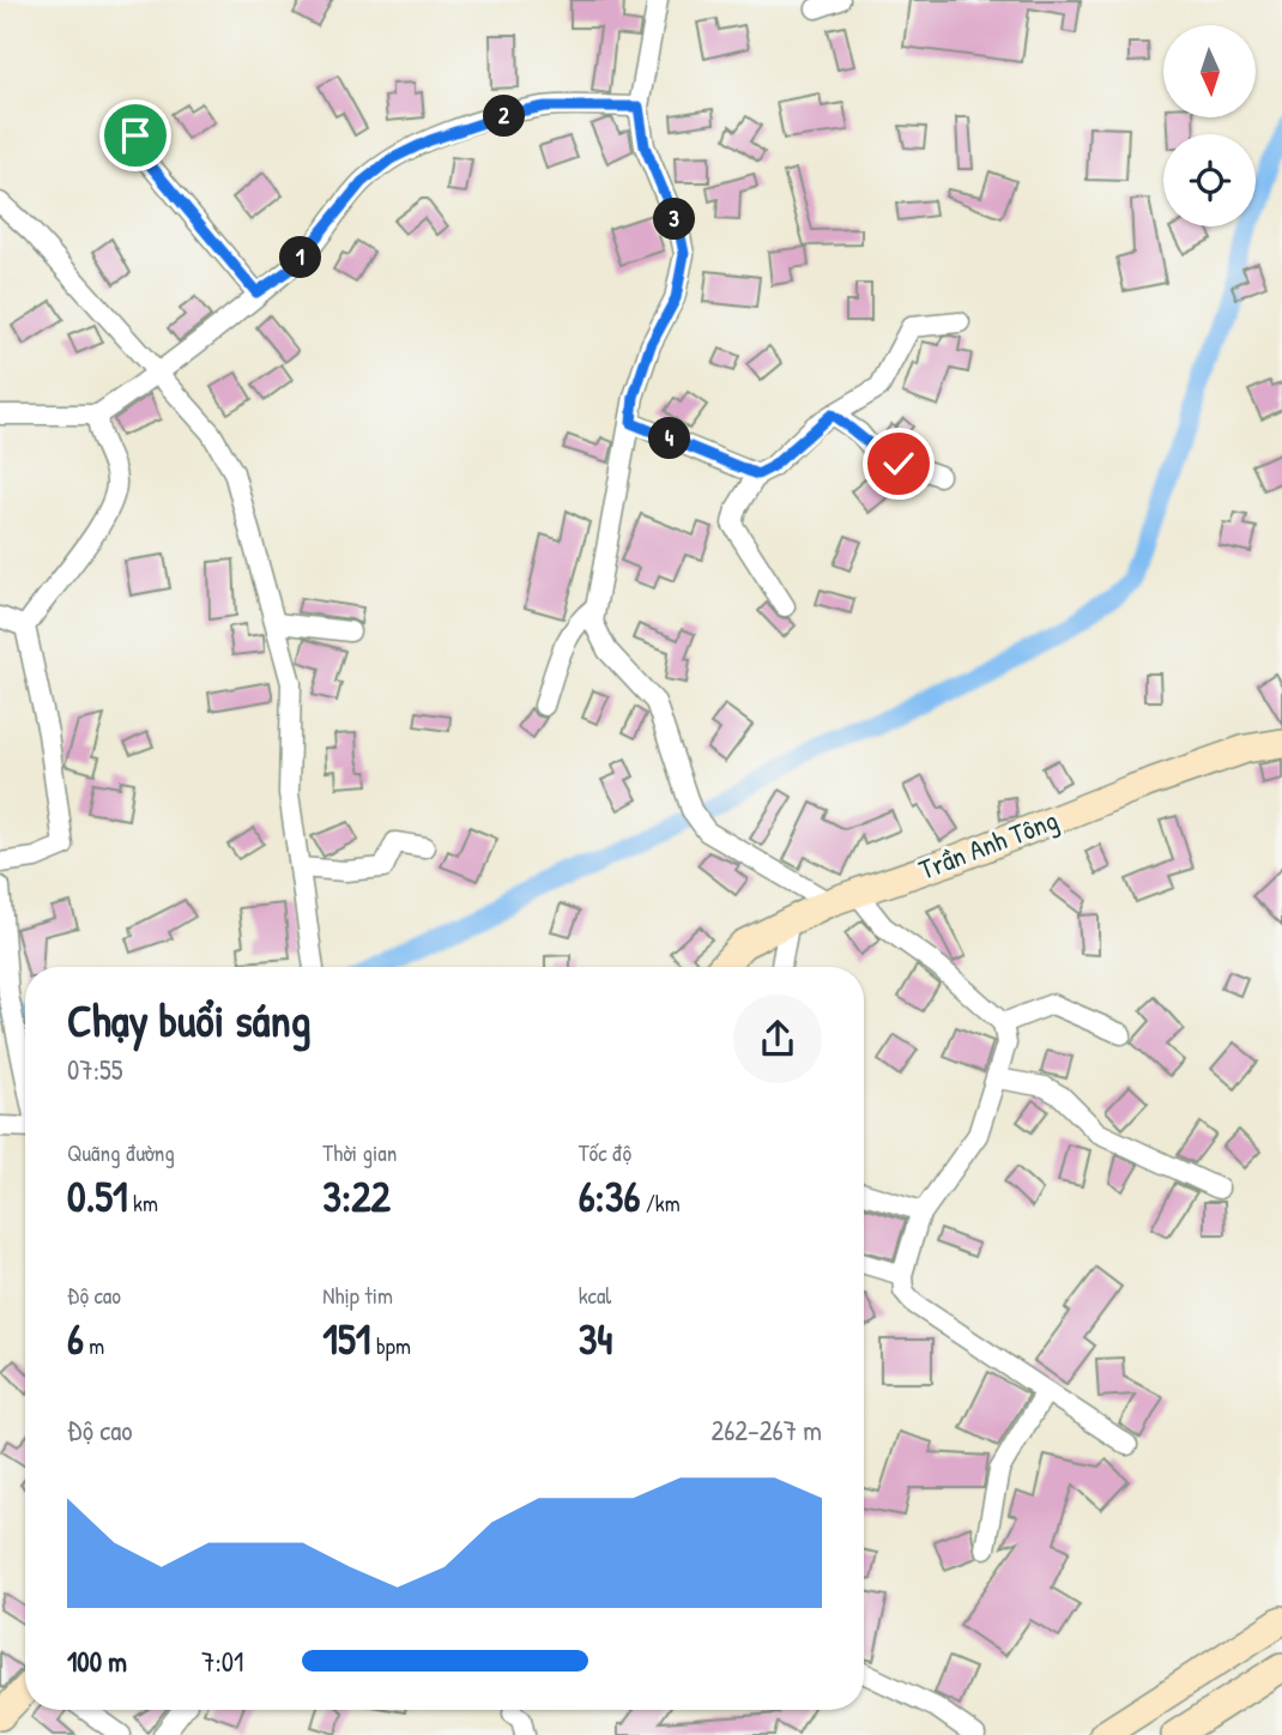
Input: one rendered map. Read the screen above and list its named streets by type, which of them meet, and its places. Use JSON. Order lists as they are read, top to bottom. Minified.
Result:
{"streets":{"street":["Trần Anh Tông"]},"north":"bottom","page":{"pins":["2","3","1","4"],"heading":["Chạy buổi sáng","07:55"],"stats":[["Quãng đường","0.51 km"],["Thời gian","3:22"],["Tốc độ","6:36 /km"],["Độ cao","6 m"],["Nhịp tim","151 bpm"],["kcal","34"]],"chart":["Độ cao","262–267 m"],"list":[{"name":"100 m","note":"7:01"}]}}
